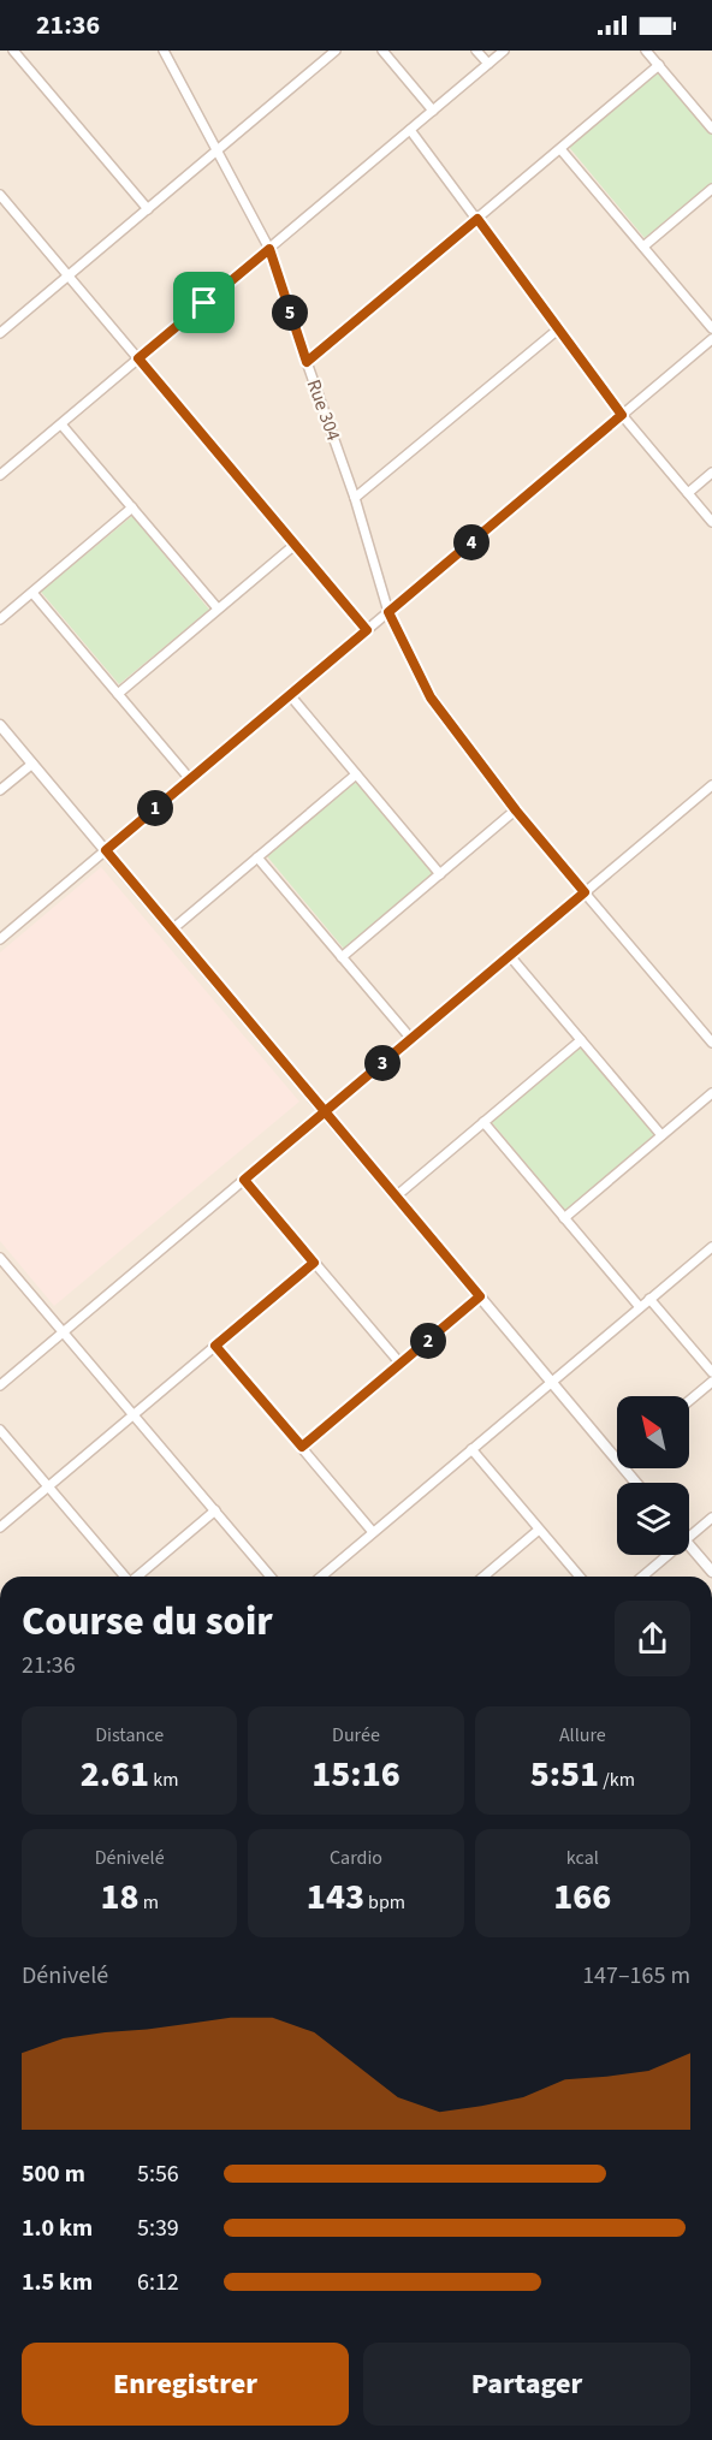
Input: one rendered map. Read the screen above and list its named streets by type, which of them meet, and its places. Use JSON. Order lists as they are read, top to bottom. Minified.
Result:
{"streets":{"street":["Rue 304"]},"north":"top left","page":{"status":"21:36","pins":["5","4","1","3","2"],"heading":["Course du soir","21:36"],"stats":[["Distance","2.61 km"],["Durée","15:16"],["Allure","5:51 /km"],["Dénivelé","18 m"],["Cardio","143 bpm"],["kcal","166"]],"chart":["Dénivelé","147–165 m"],"list":[{"name":"500 m","note":"5:56"},{"name":"1.0 km","note":"5:39"},{"name":"1.5 km","note":"6:12"}],"buttons":["Enregistrer","Partager"]}}
